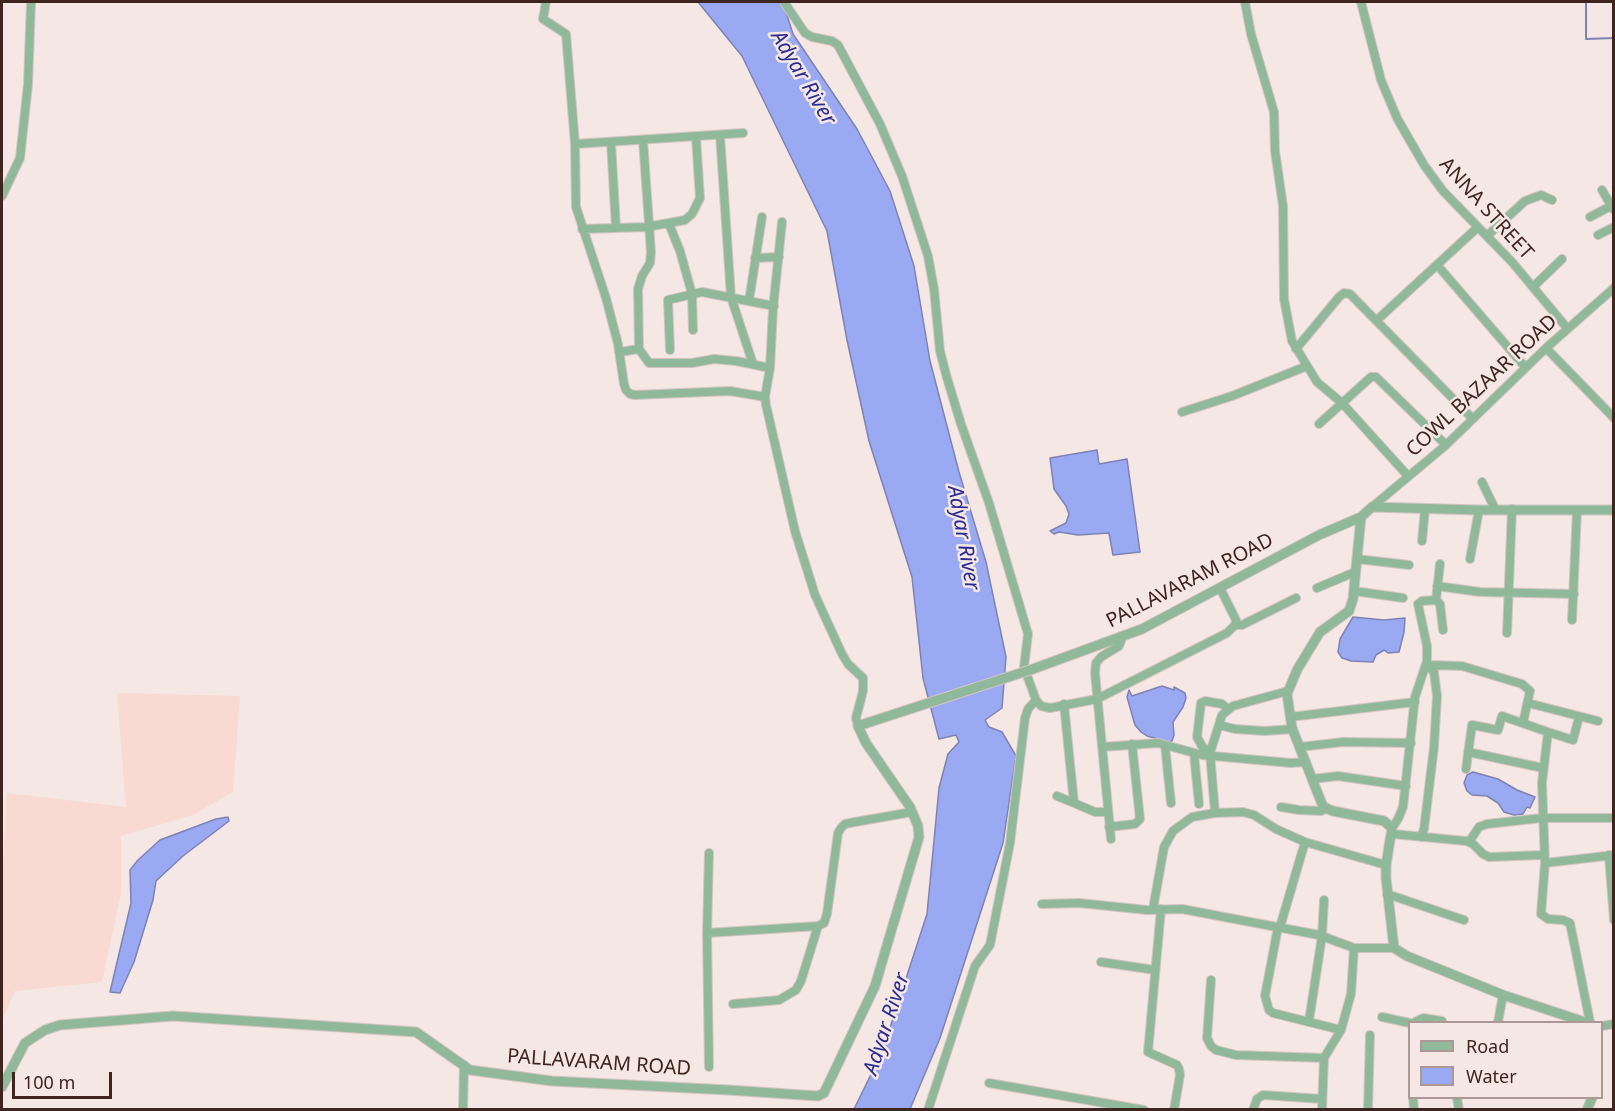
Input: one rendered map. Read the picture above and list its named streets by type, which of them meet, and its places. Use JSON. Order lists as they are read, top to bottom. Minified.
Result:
{"streets":{"street":["ANNA STREET","COWL BAZAAR ROAD","PALLAVARAM ROAD"]},"crossings":[["ANNA STREET","COWL BAZAAR ROAD"],["COWL BAZAAR ROAD","PALLAVARAM ROAD"]],"water":["Adyar River"],"legend":["Road","Water"],"scale_bar":"100 m"}
